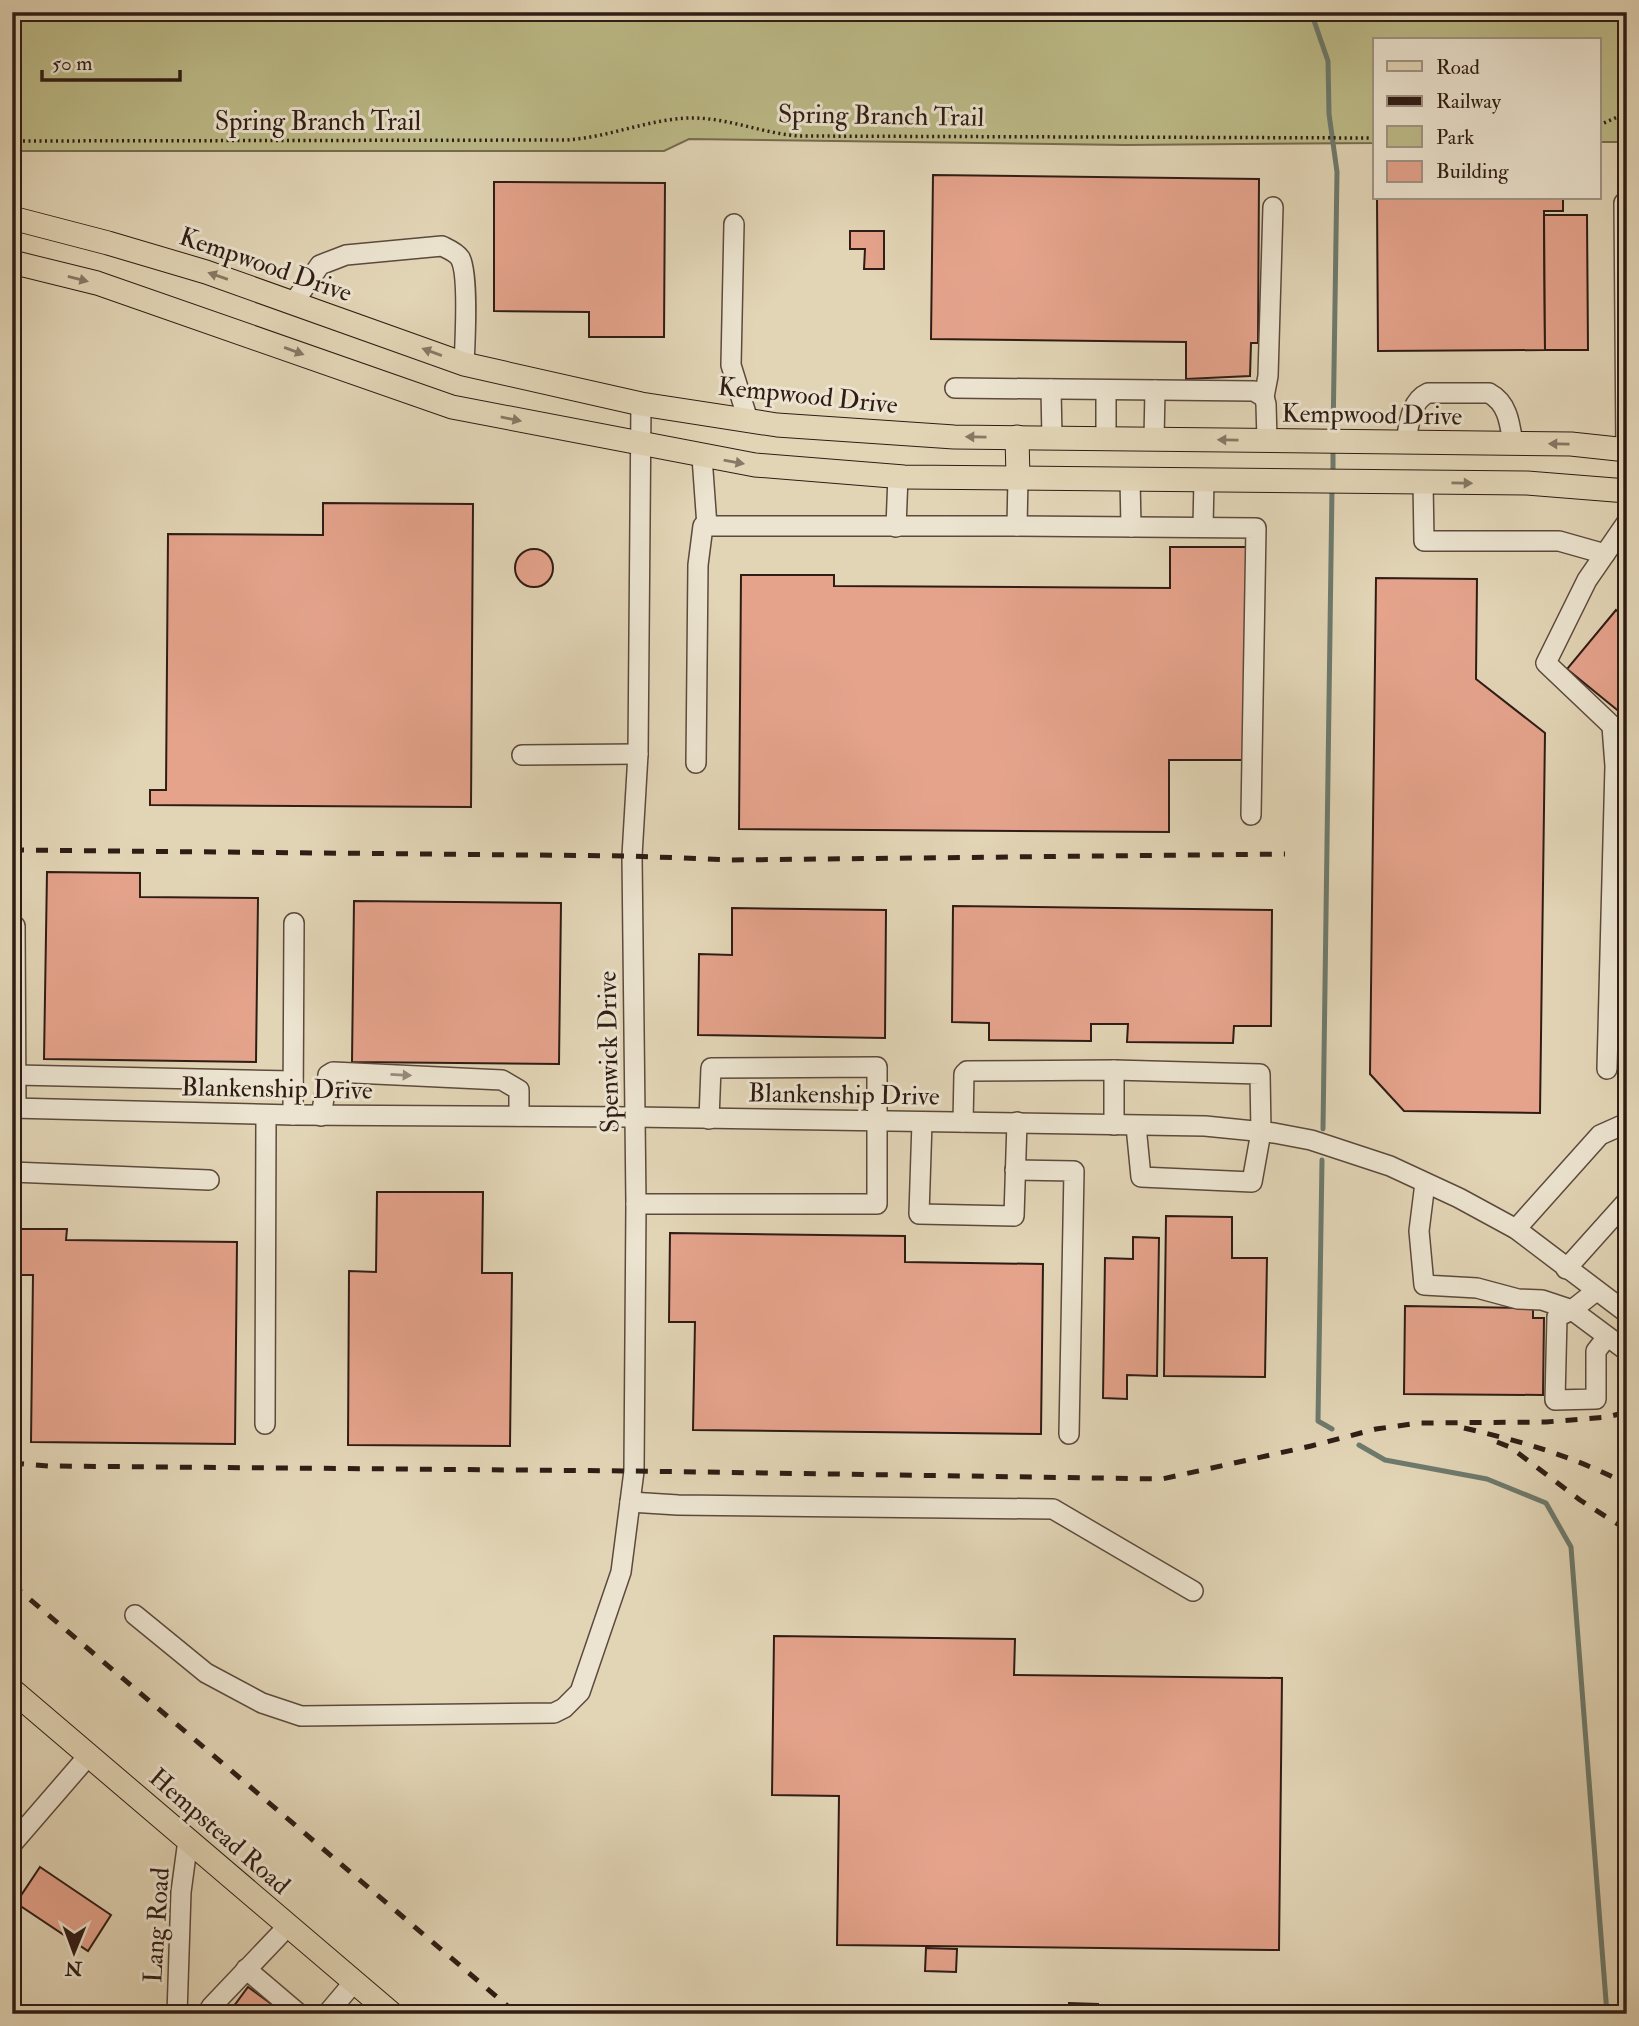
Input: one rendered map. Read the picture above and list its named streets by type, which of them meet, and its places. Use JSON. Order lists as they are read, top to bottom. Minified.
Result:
{"streets":{"main road":["Kempwood Drive","Hempstead Road"],"street":["Spenwick Drive","Blankenship Drive","Lang Road"],"path":["Spring Branch Trail"]},"crossings":[["Kempwood Drive","Spenwick Drive"],["Spenwick Drive","Blankenship Drive"],["Hempstead Road","Lang Road"]],"legend":["Road","Railway","Park","Building"],"scale_bar":"50 m","north":"bottom"}
